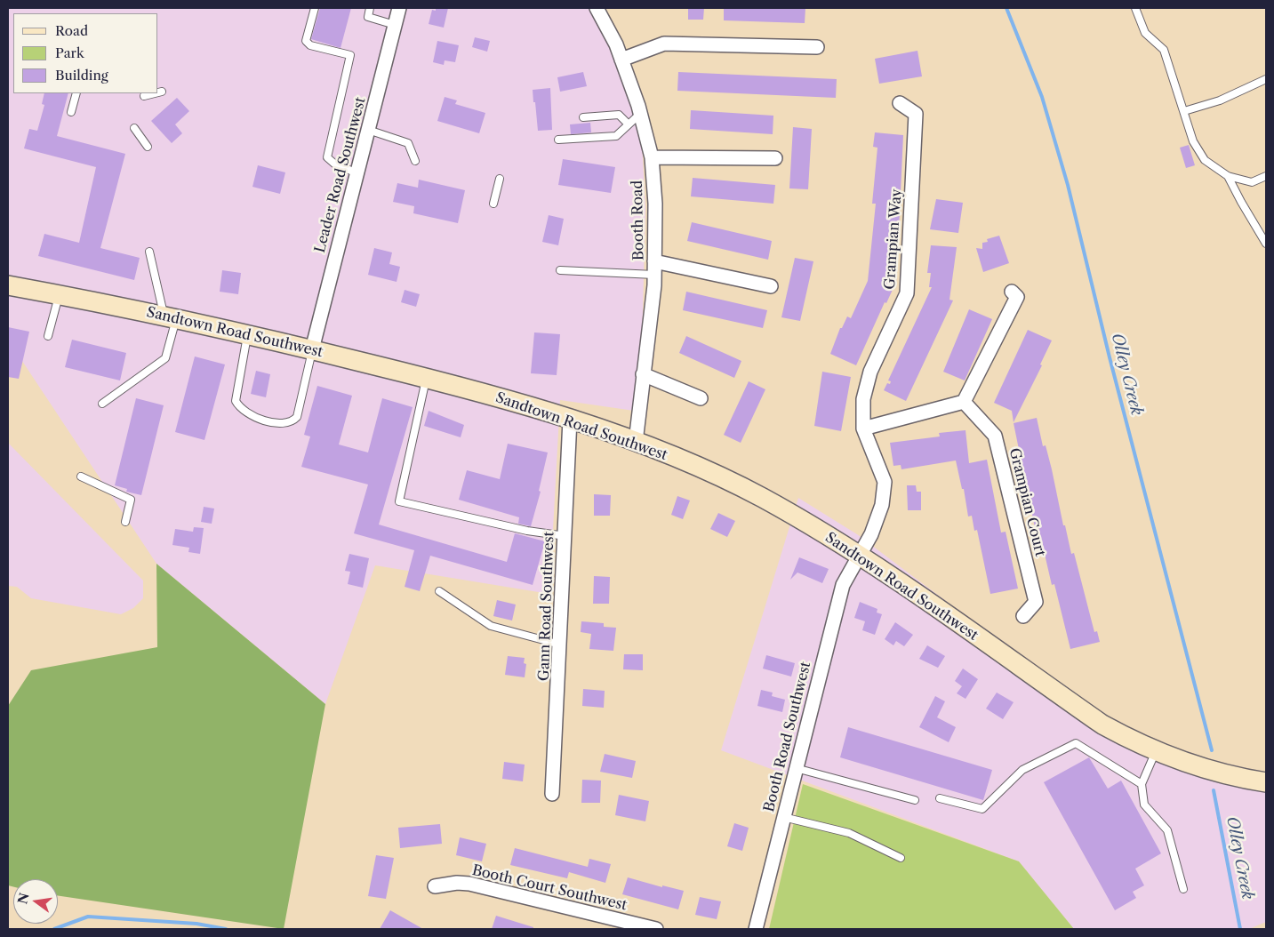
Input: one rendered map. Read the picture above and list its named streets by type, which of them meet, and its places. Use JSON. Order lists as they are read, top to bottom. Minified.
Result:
{"streets":{"street":["Leader Road Southwest","Booth Road","Grampian Way","Sandtown Road Southwest","Grampian Court","Gann Road Southwest","Booth Road Southwest","Booth Court Southwest"]},"crossings":[["Leader Road Southwest","Sandtown Road Southwest"],["Booth Road","Sandtown Road Southwest"],["Grampian Way","Sandtown Road Southwest"],["Grampian Way","Booth Road Southwest"],["Sandtown Road Southwest","Gann Road Southwest"],["Sandtown Road Southwest","Booth Road Southwest"]],"water":["Olley Creek"],"legend":["Road","Park","Building"],"north":"left"}
